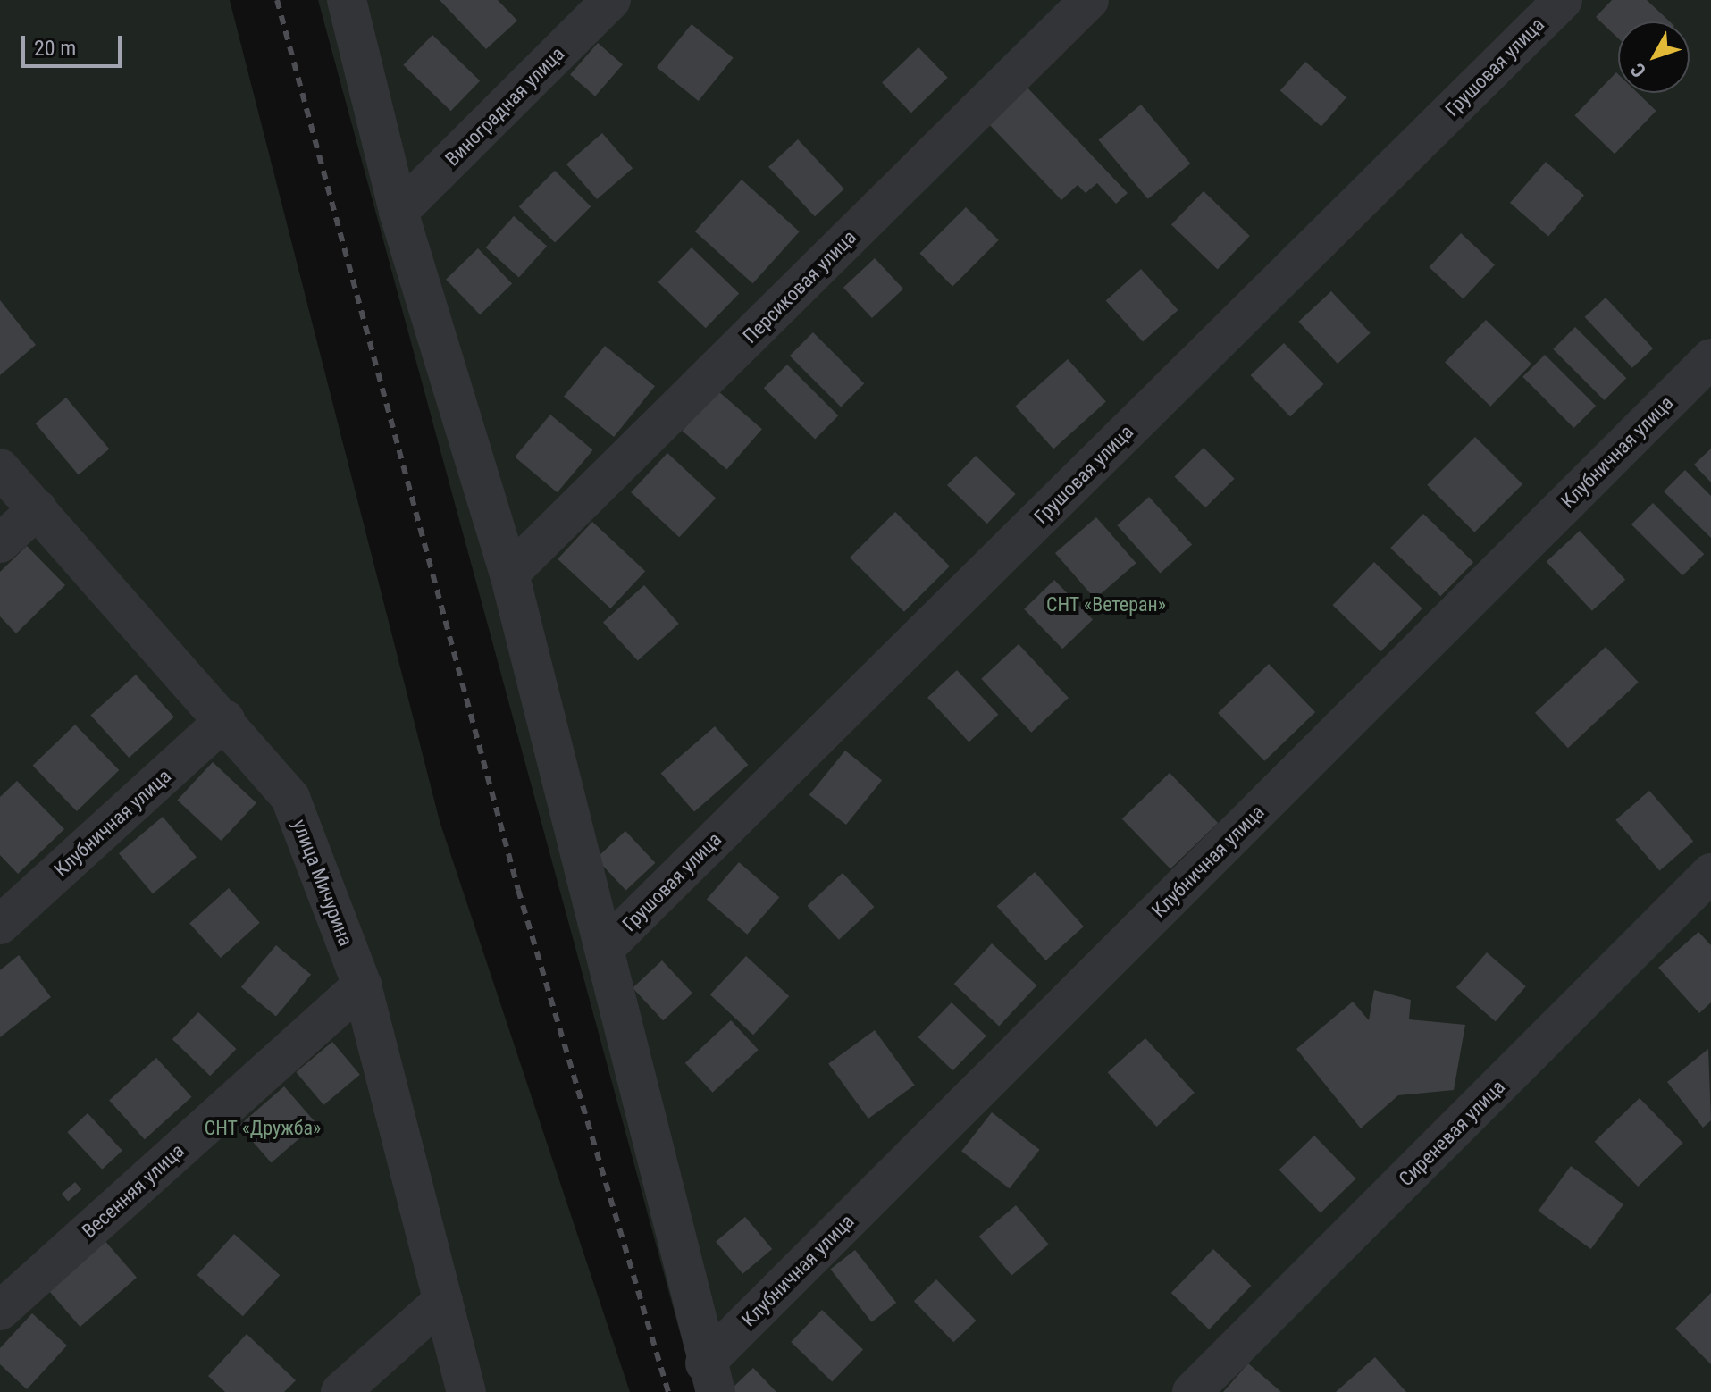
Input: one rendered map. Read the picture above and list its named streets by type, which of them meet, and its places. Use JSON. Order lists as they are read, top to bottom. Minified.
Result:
{"streets":{"street":["Грушовая улица","Виноградная улица","Персиковая улица","Клубничная улица","улица Мичурина","Сиреневая улица","Весенняя улица"]},"crossings":[["Клубничная улица","улица Мичурина"],["улица Мичурина","Весенняя улица"]],"parks":["СНТ «Ветеран»","СНТ «Дружба»"],"scale_bar":"20 m","north":"bottom left"}
